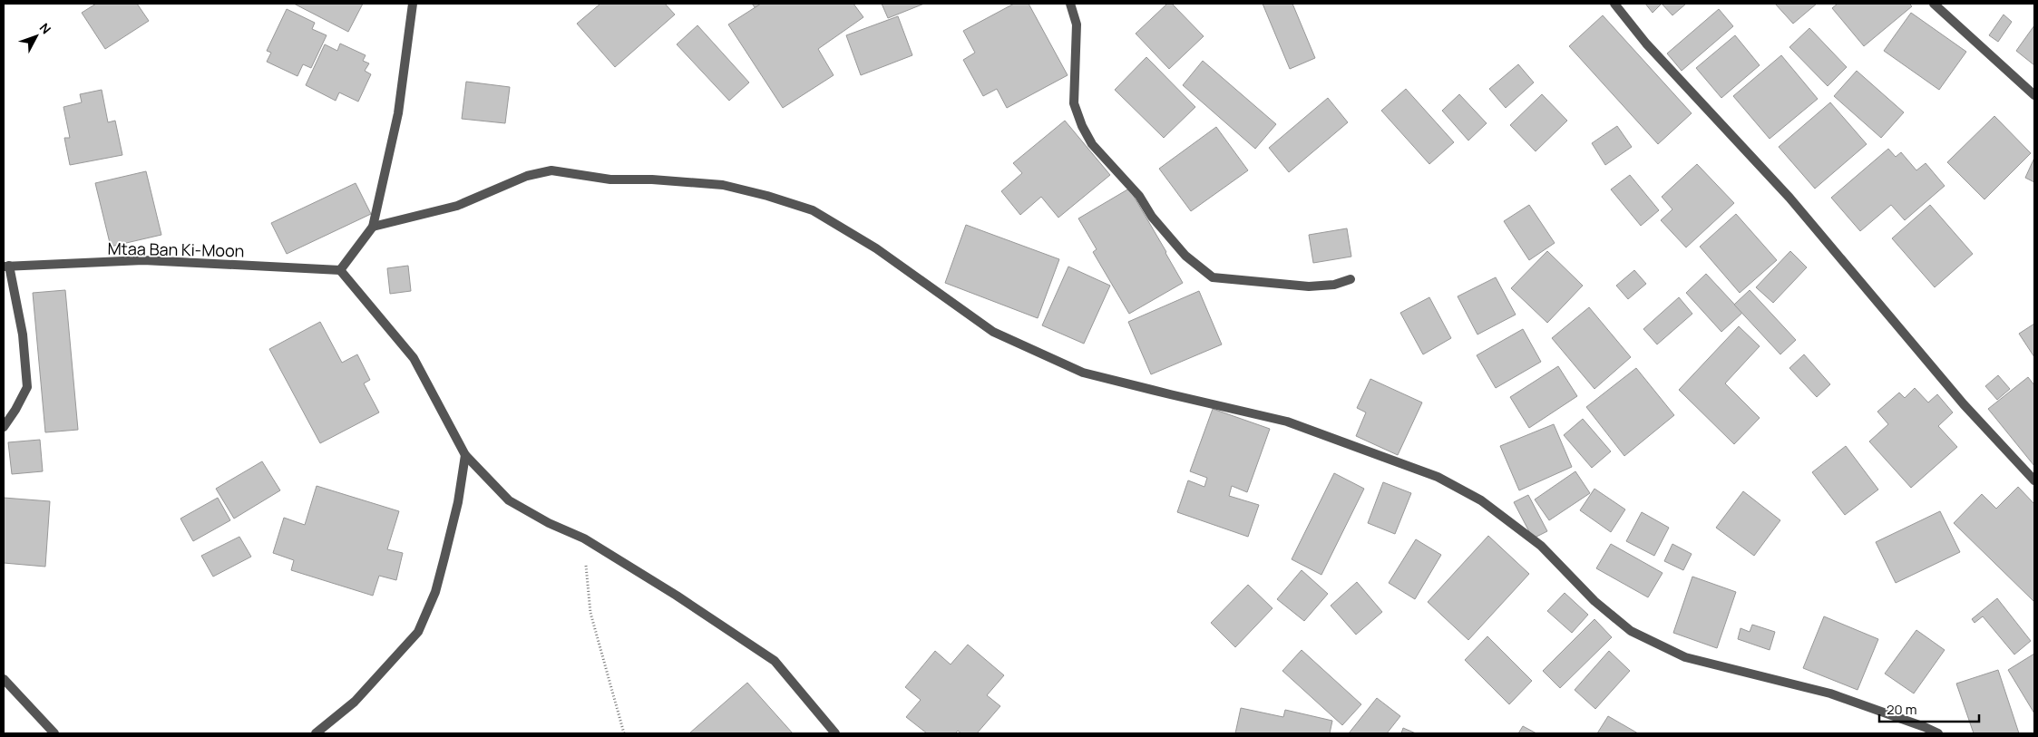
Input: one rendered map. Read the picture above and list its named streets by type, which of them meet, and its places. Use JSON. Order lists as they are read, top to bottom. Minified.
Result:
{"streets":{"street":["Mtaa Ban Ki-Moon"]},"scale_bar":"20 m","north":"top right"}
